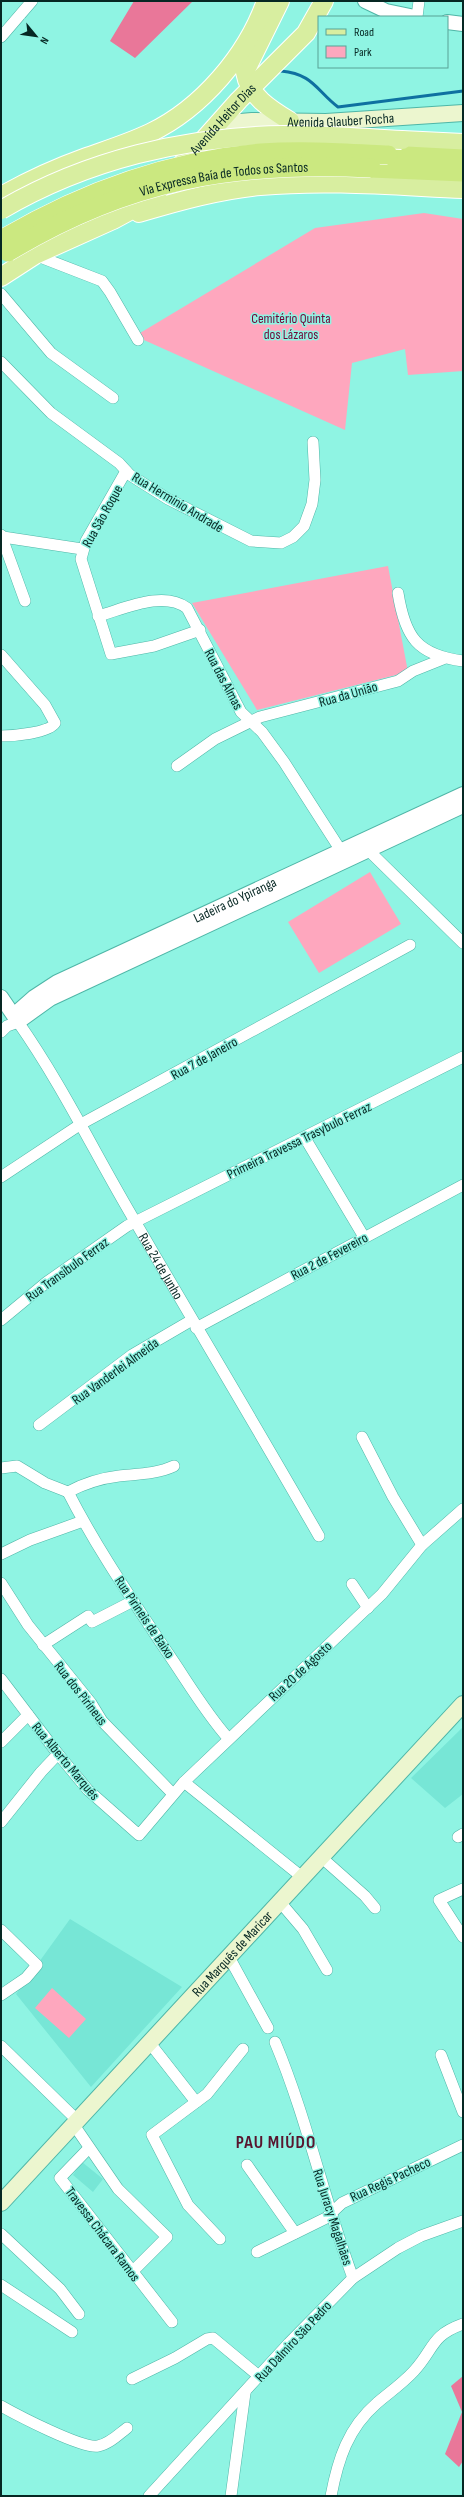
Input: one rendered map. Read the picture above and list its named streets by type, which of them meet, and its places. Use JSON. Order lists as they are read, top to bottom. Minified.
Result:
{"streets":{"highway":["Via Expressa Baía de Todos os Santos"],"main road":["Avenida Glauber Rocha","Avenida Heitor Dias","Rua Marquês de Maricar"],"street":["Rua Herminio Andrade","Rua São Roque","Rua das Almas","Rua da União","Ladeira do Ypiranga","Rua 7 de Janeiro","Primeira Travessa Trasybulo Ferraz","Rua 2 de Fevereiro","Rua 24 de Junho","Rua Transibulo Ferraz","Rua Vanderlei Almeida","Rua Pirineis de Baixo","Rua 20 de Agosto","Rua dos Pirineus","Rua Alberto Marquês","Rua Regis Pacheco","Rua Juracy Magalhães","Travessa Chácara Ramos","Rua Dalmiro São Pedro"]},"crossings":[["Avenida Glauber Rocha","Avenida Heitor Dias"],["Avenida Heitor Dias","Via Expressa Baía de Todos os Santos"],["Rua Herminio Andrade","Rua São Roque"],["Rua São Roque","Rua das Almas"],["Rua das Almas","Rua da União"],["Rua das Almas","Ladeira do Ypiranga"],["Ladeira do Ypiranga","Rua 24 de Junho"],["Rua 7 de Janeiro","Rua 24 de Junho"],["Primeira Travessa Trasybulo Ferraz","Rua 24 de Junho"],["Primeira Travessa Trasybulo Ferraz","Rua Transibulo Ferraz"],["Rua 2 de Fevereiro","Rua 24 de Junho"],["Rua 2 de Fevereiro","Rua Vanderlei Almeida"],["Rua 24 de Junho","Rua Transibulo Ferraz"],["Rua 24 de Junho","Rua Vanderlei Almeida"],["Rua Pirineis de Baixo","Rua 20 de Agosto"],["Rua 20 de Agosto","Rua dos Pirineus"],["Rua 20 de Agosto","Rua Alberto Marquês"],["Rua Regis Pacheco","Rua Juracy Magalhães"],["Rua Juracy Magalhães","Rua Dalmiro São Pedro"]],"districts":["PAU MIÚDO"],"parks":["Cemitério Quinta dos Lázaros"],"legend":["Road","Park"],"north":"bottom right"}
